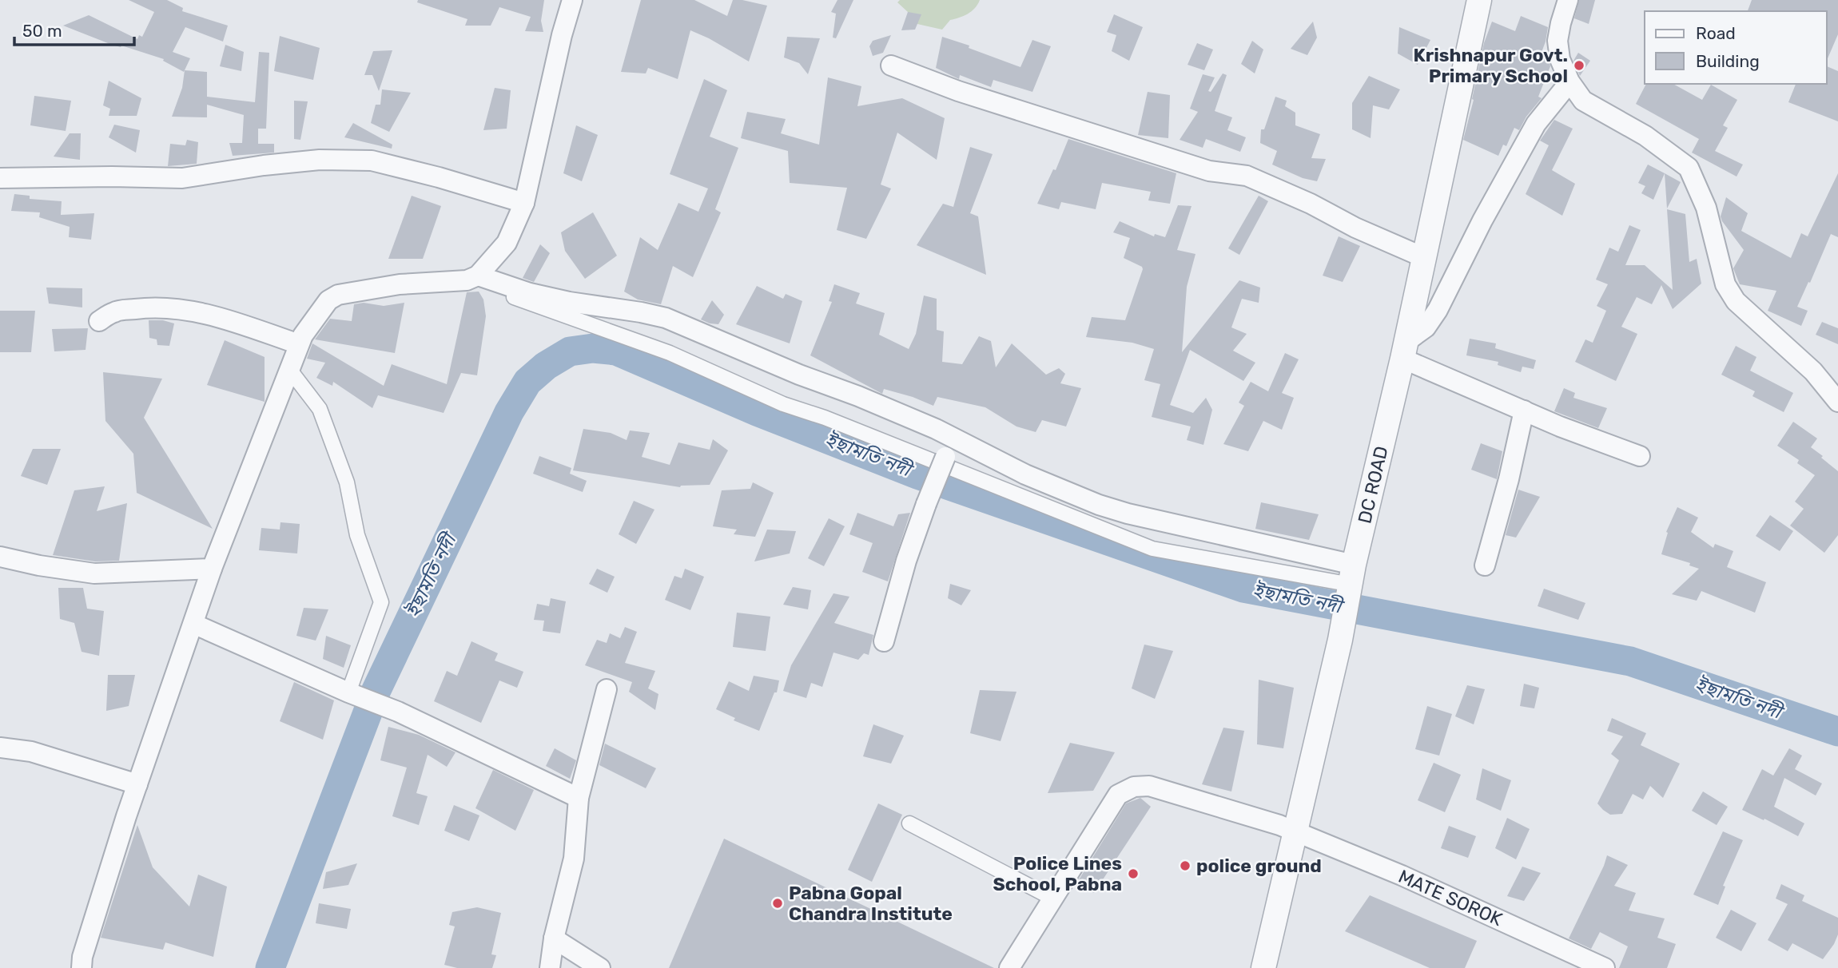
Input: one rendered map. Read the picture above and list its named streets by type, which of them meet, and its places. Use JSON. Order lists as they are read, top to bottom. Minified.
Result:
{"streets":{"street":["DC ROAD","MATE SOROK"]},"crossings":[["DC ROAD","MATE SOROK"]],"water":["ইছামতি নদী"],"places":["Krishnapur Govt. Primary School","police ground","Police Lines School, Pabna","Pabna Gopal Chandra Institute"],"legend":["Road","Building"],"scale_bar":"50 m"}
